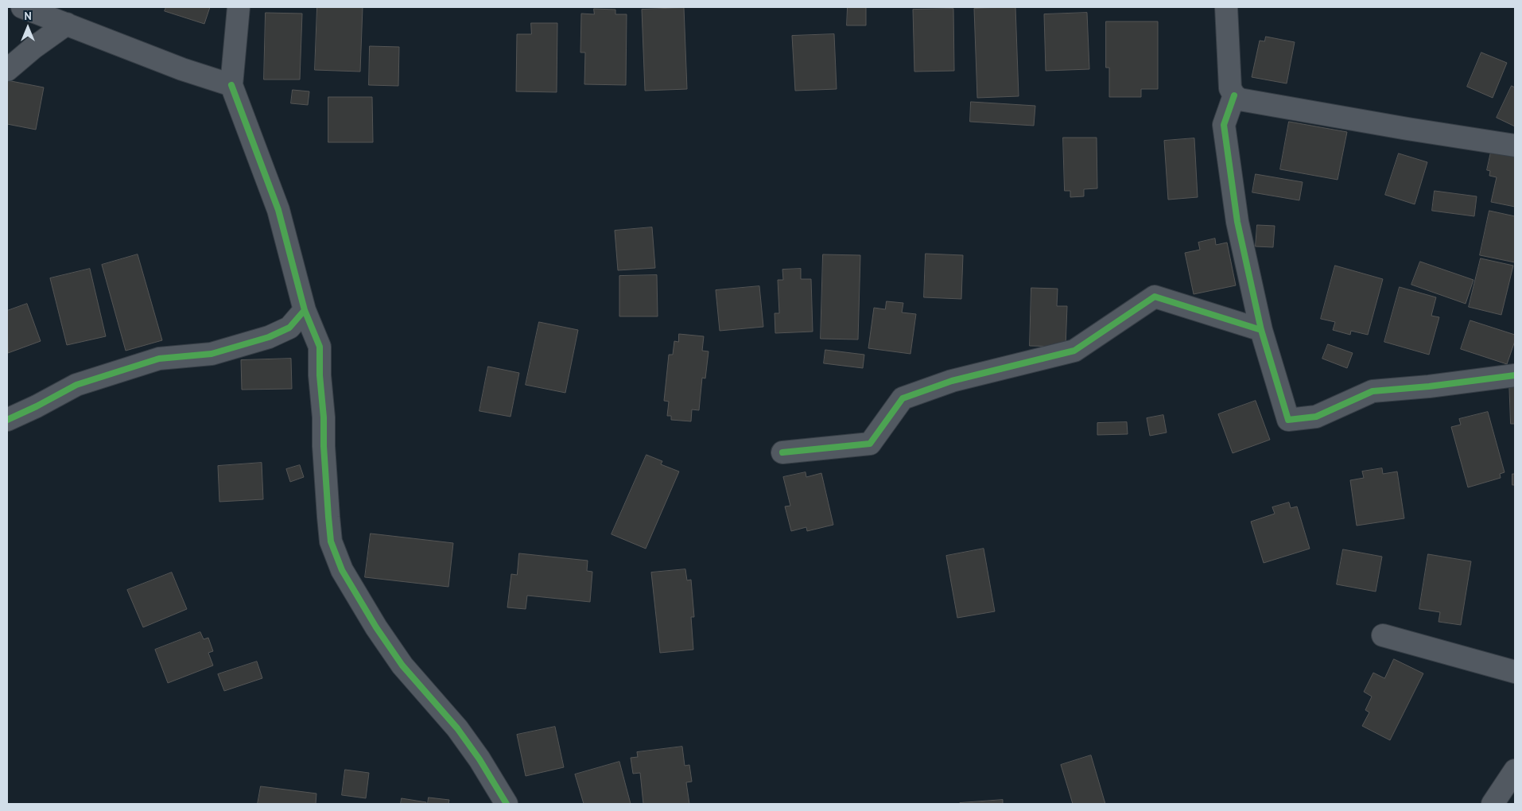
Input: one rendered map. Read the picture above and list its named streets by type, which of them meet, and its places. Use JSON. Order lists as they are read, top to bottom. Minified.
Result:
{"north":"top"}
